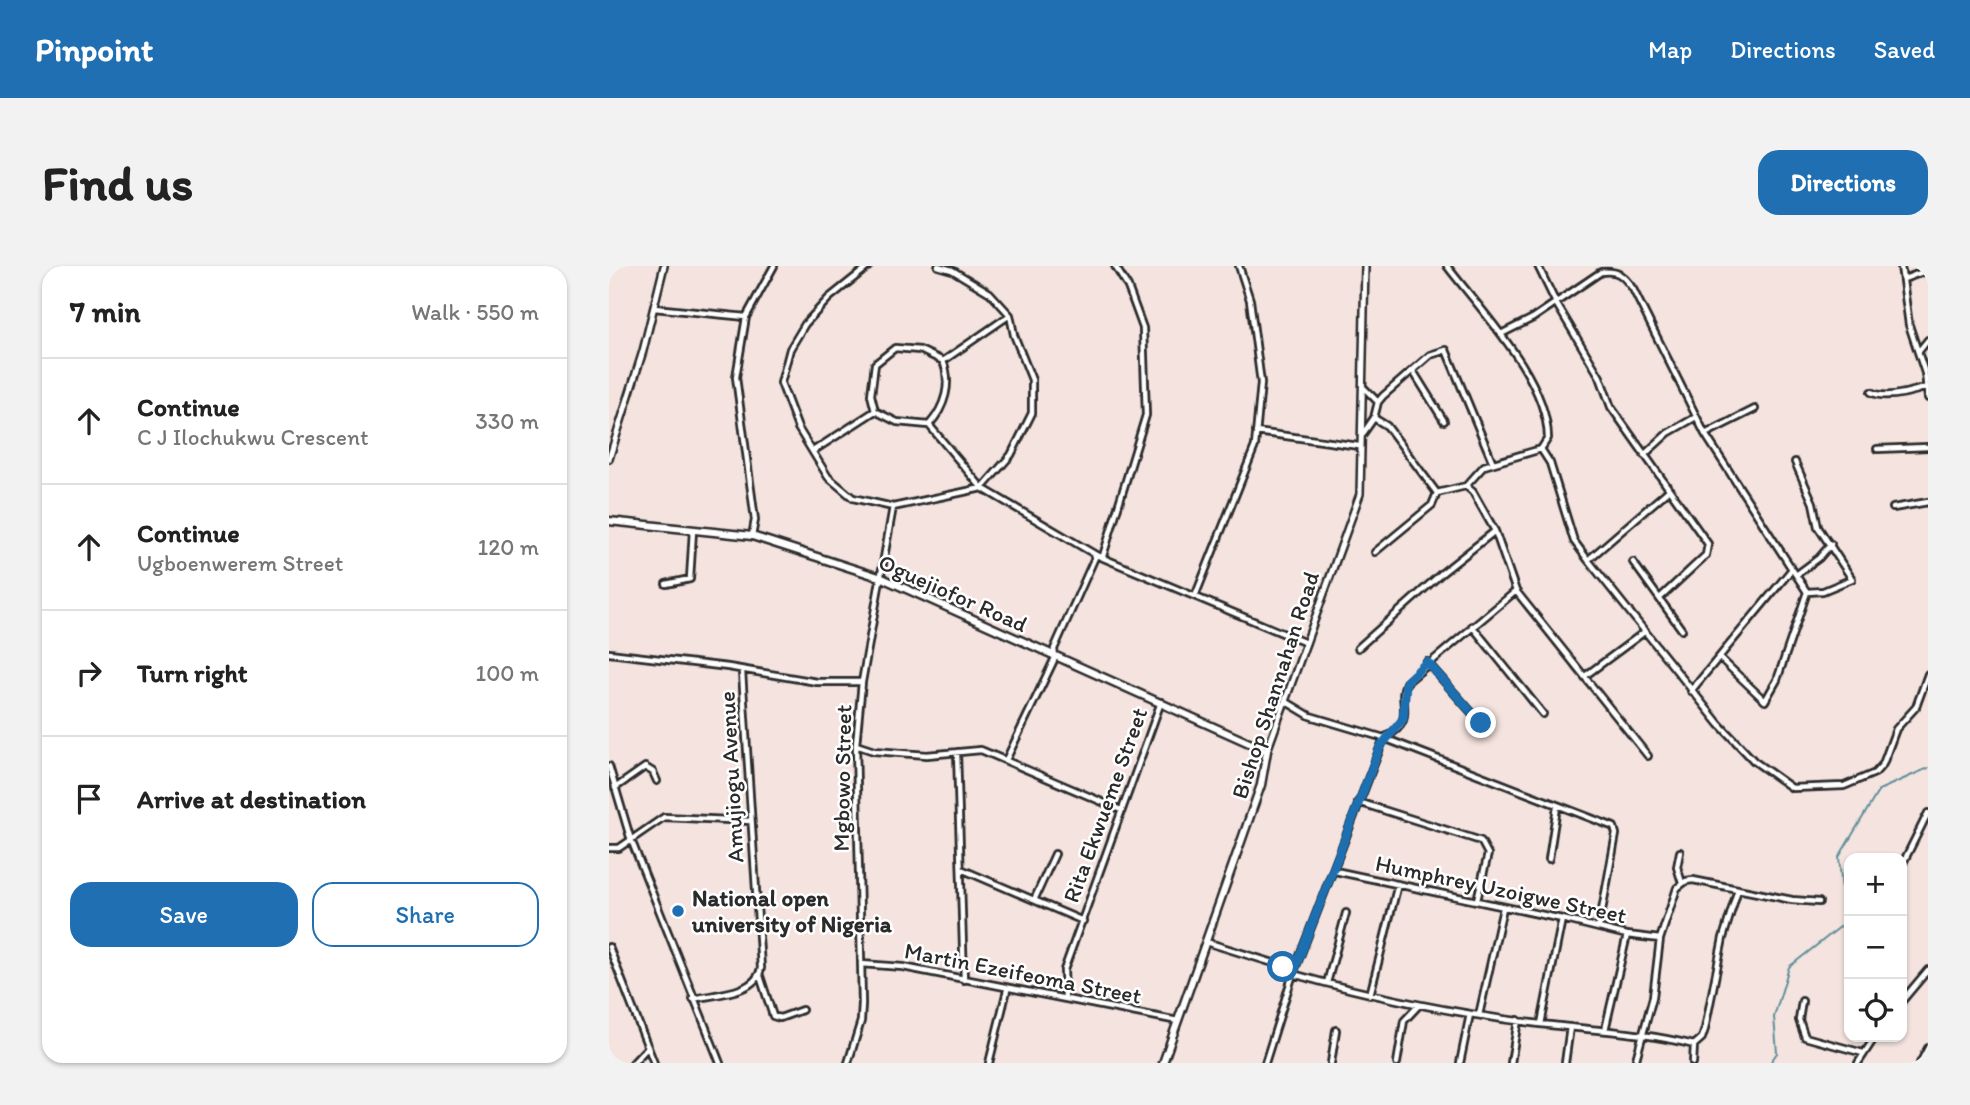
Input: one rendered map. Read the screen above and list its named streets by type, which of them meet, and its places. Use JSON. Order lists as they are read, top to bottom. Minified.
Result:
{"streets":{"main road":["Oguejiofor Road","Bishop Shannahan Road"],"street":["Amujiogu Avenue","Mgbowo Street","Rita Ekwueme Street","Humphrey Uzoigwe Street","Martin Ezeifeoma Street"]},"crossings":[["Oguejiofor Road","Bishop Shannahan Road"],["Oguejiofor Road","Mgbowo Street"],["Oguejiofor Road","Rita Ekwueme Street"],["Bishop Shannahan Road","Martin Ezeifeoma Street"],["Mgbowo Street","Martin Ezeifeoma Street"],["Rita Ekwueme Street","Martin Ezeifeoma Street"]],"places":["National open university of Nigeria"],"page":{"header":"Pinpoint","nav":["Map","Directions","Saved"],"buttons":["Directions",["Save","Share"]],"title":"Find us","heading":["7 min","Walk · 550 m"],"list":[["Continue","C J Ilochukwu Crescent","330 m"],["Continue","Ugboenwerem Street","120 m"],["Turn right","100 m"],"Arrive at destination"],"map_buttons":["+","−"]}}
